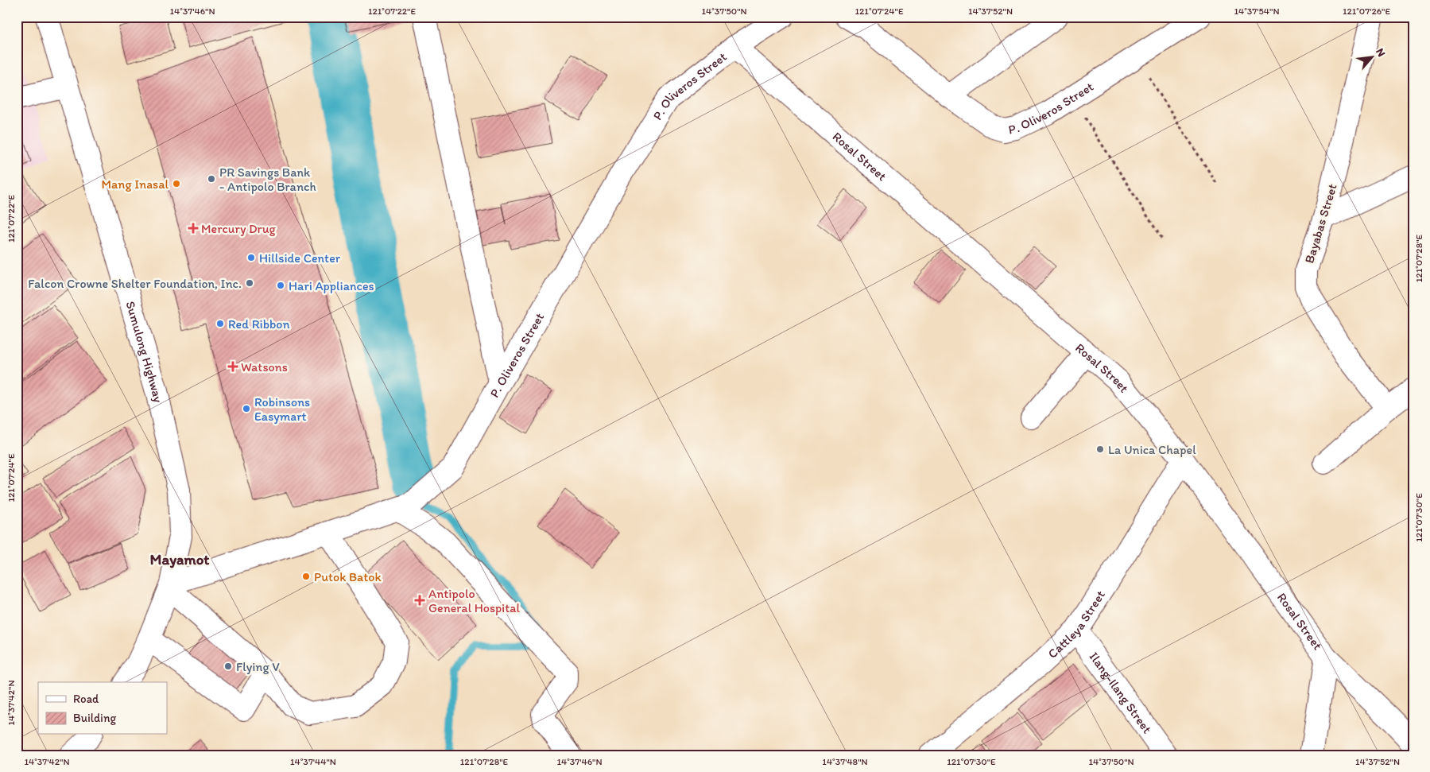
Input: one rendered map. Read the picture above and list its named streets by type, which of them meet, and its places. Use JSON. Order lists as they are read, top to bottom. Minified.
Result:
{"streets":{"street":["P. Oliveros Street","Rosal Street","Bayabas Street","Sumulong Highway","Cattleya Street","Ilang-Ilang Street"]},"crossings":[["P. Oliveros Street","Rosal Street"],["P. Oliveros Street","Sumulong Highway"],["Rosal Street","Cattleya Street"],["Cattleya Street","Ilang-Ilang Street"]],"districts":["Mayamot"],"places":{"other":["PR Savings Bank - Antipolo Branch","Mang Inasal","Hillside Center","Falcon Crowne Shelter Foundation, Inc.","Hari Appliances","Red Ribbon","Robinsons Easymart","La Unica Chapel","Putok Batok","Flying V"],"health":["Mercury Drug","Watsons","Antipolo General Hospital"]},"legend":["Road","Building"],"north":"top right","coordinates":["14°37'46\"N","121°07'22\"E","14°37'50\"N","121°07'24\"E","14°37'52\"N","14°37'54\"N","121°07'26\"E","121°07'28\"E","121°07'30\"E","14°37'42\"N","14°37'44\"N","14°37'48\"N"]}
